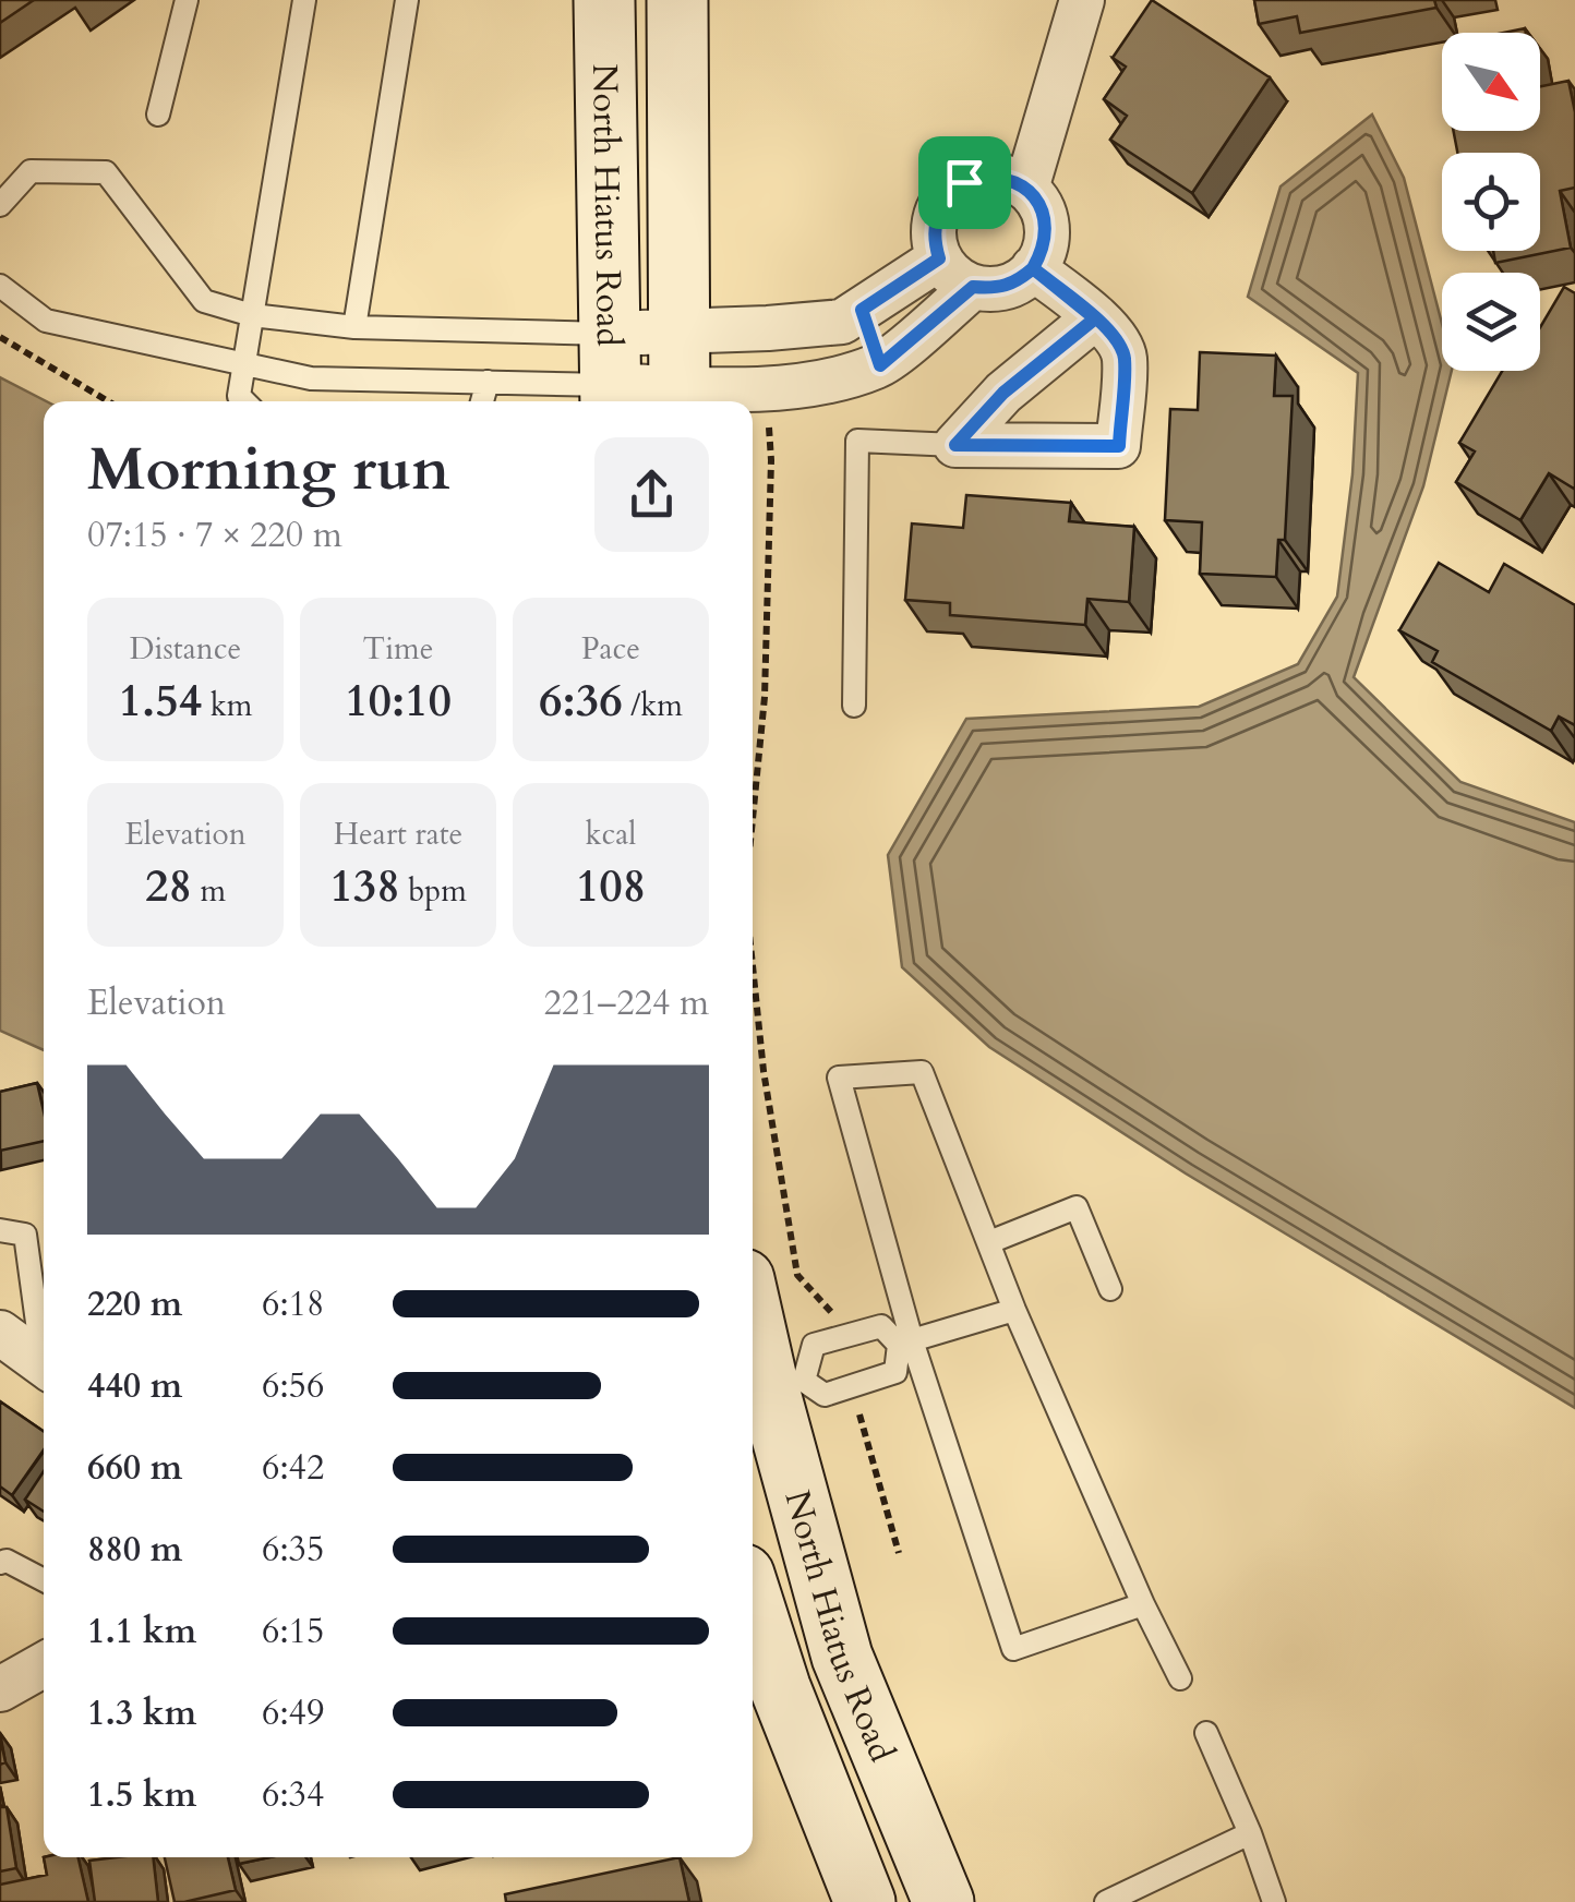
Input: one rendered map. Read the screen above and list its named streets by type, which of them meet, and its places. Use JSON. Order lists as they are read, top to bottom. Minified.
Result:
{"streets":{"main road":["North Hiatus Road"]},"north":"bottom right","page":{"heading":["Morning run","07:15 · 7 × 220 m"],"stats":[["Distance","1.54 km"],["Time","10:10"],["Pace","6:36 /km"],["Elevation","28 m"],["Heart rate","138 bpm"],["kcal","108"]],"chart":["Elevation","221–224 m"],"list":[{"name":"220 m","note":"6:18"},{"name":"440 m","note":"6:56"},{"name":"660 m","note":"6:42"},{"name":"880 m","note":"6:35"},{"name":"1.1 km","note":"6:15"},{"name":"1.3 km","note":"6:49"},{"name":"1.5 km","note":"6:34"}]}}
